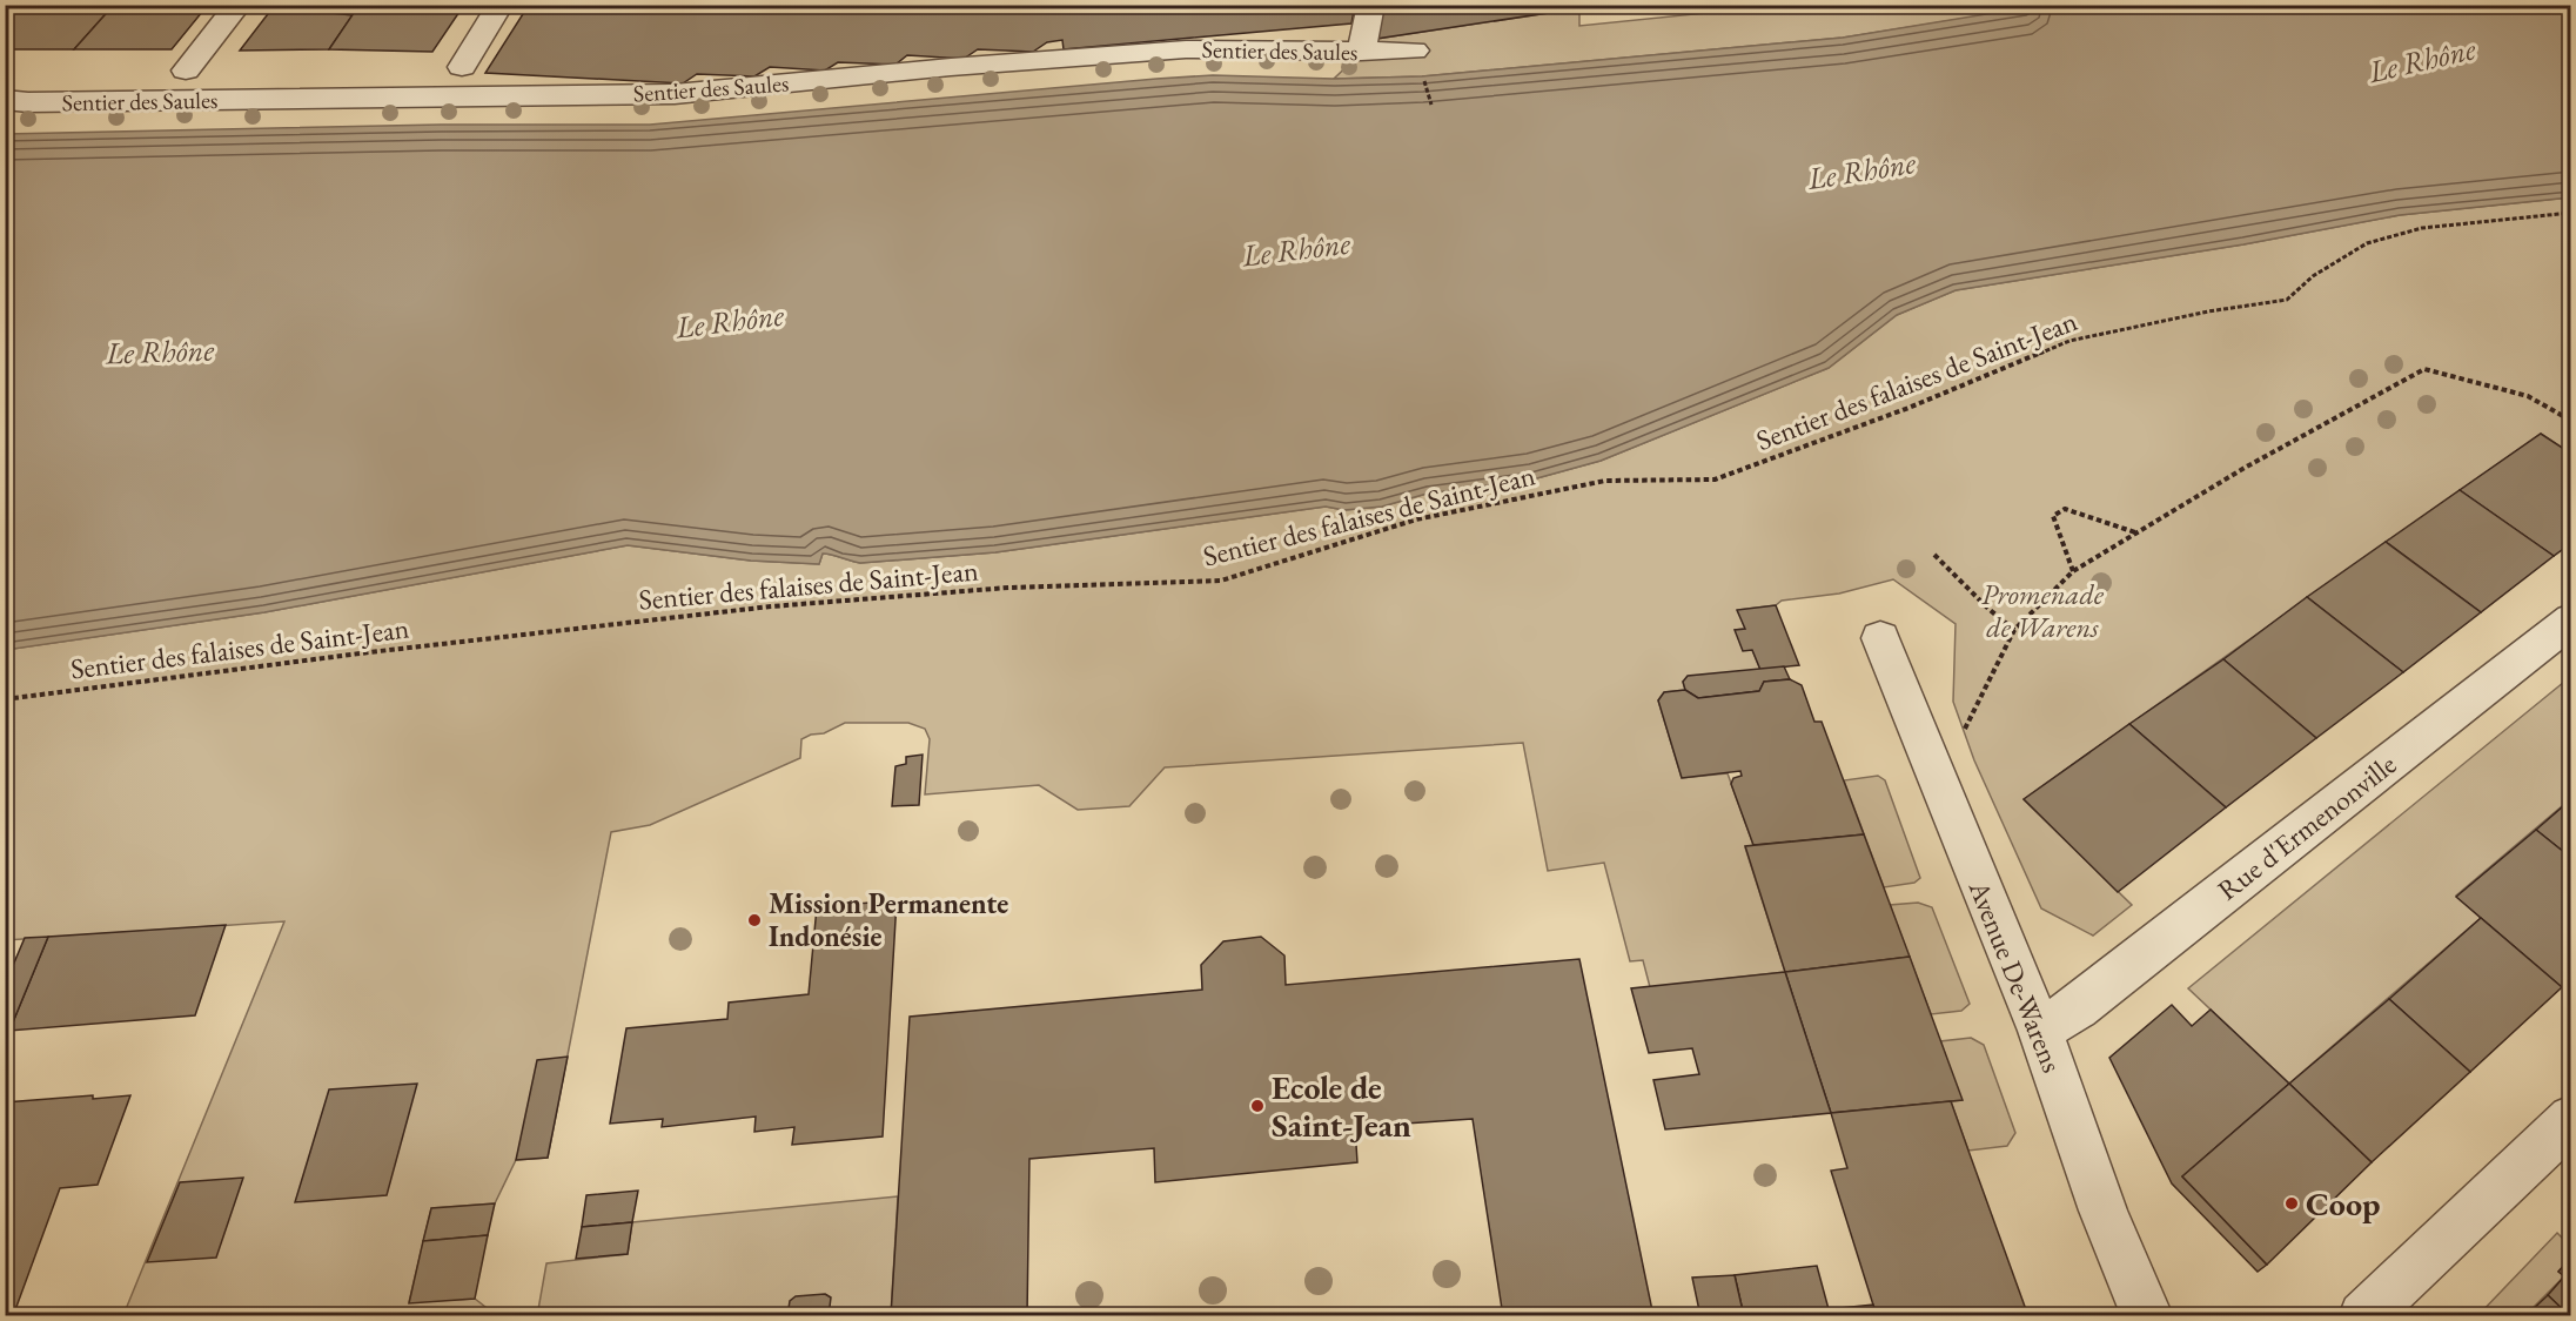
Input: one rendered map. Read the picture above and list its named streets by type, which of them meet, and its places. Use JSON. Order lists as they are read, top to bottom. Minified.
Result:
{"streets":{"street":["Sentier des Saules","Rue d'Ermenonville","Avenue De-Warens"],"path":["Sentier des falaises de Saint-Jean"]},"crossings":[["Rue d'Ermenonville","Avenue De-Warens"]],"water":["Le Rhône"],"parks":["Promenade de Warens"],"places":["Mission Permanente Indonésie","Ecole de Saint-Jean","Coop"]}
